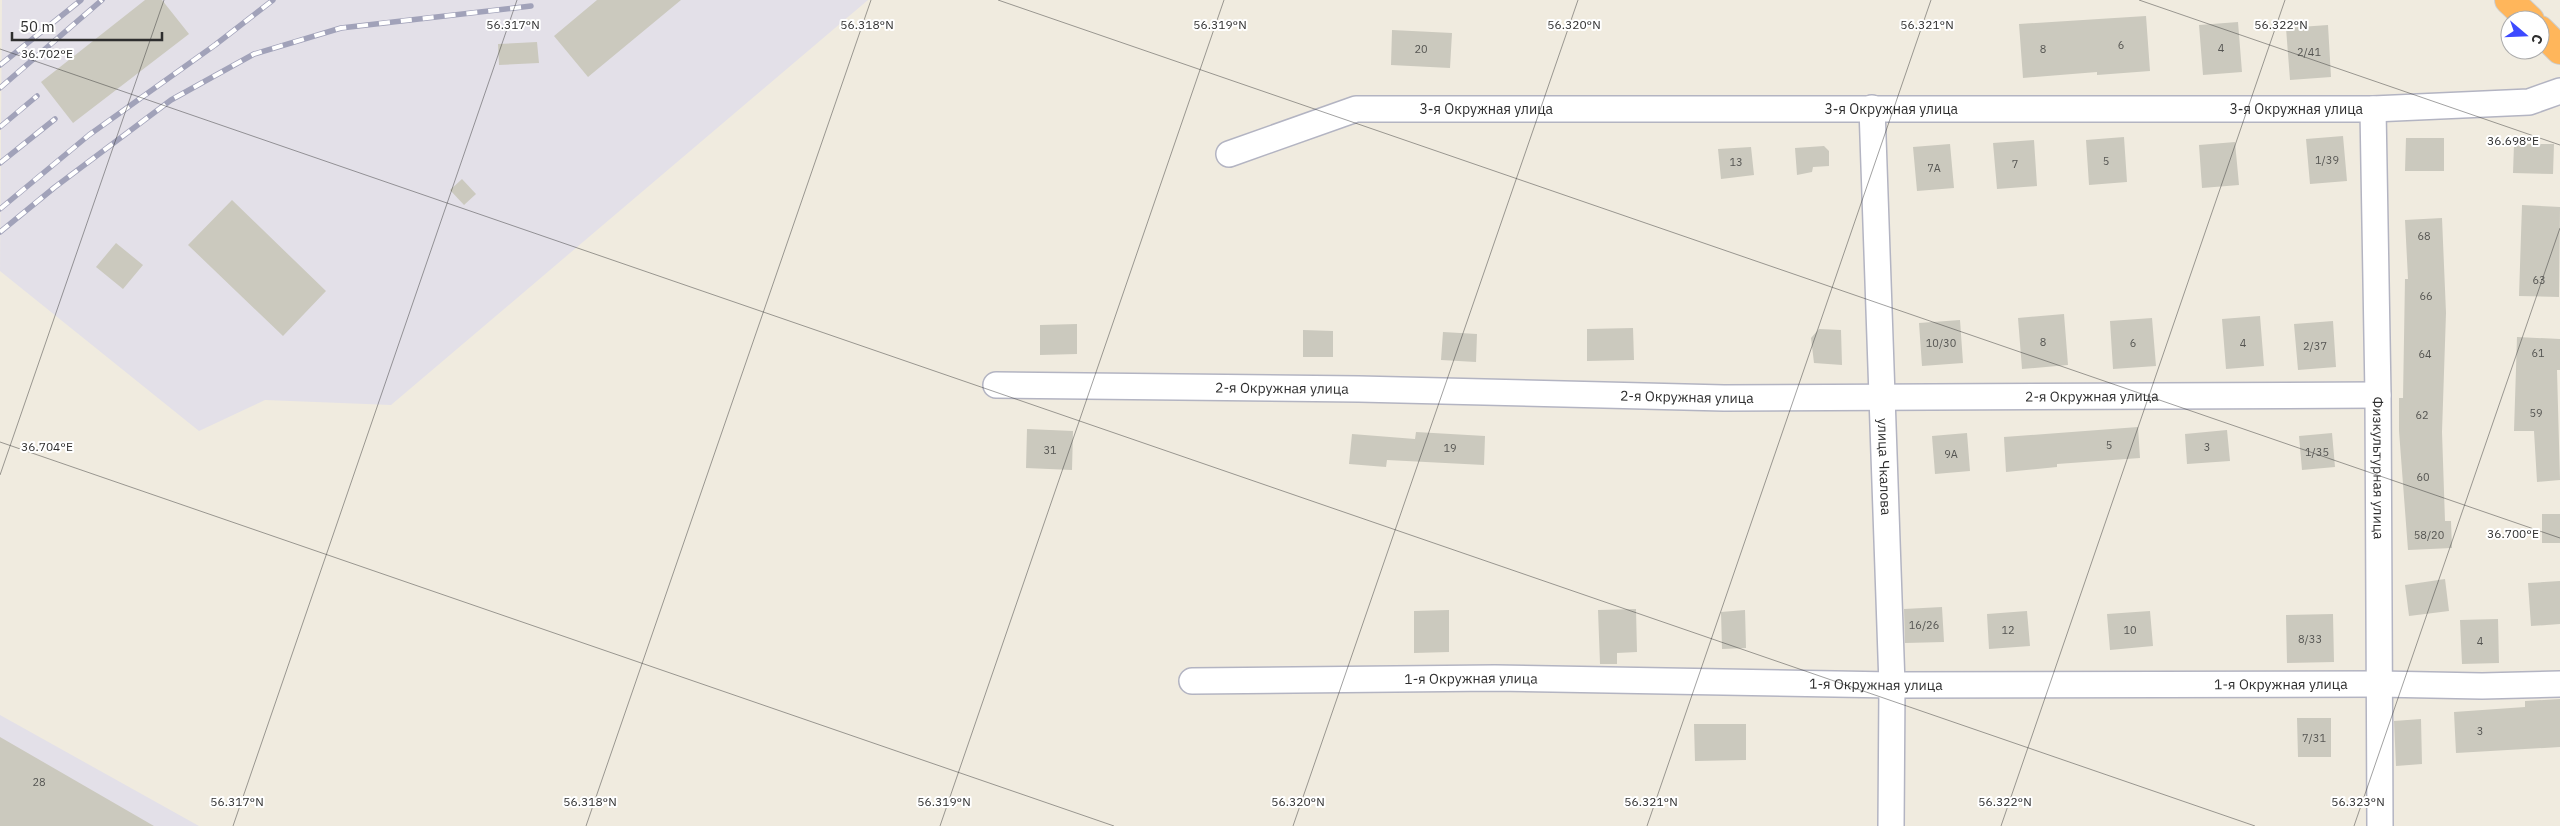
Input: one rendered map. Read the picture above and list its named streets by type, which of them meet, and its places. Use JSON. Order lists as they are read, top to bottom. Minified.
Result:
{"streets":{"street":["3-я Окружная улица","2-я Окружная улица","улица Чкалова","Физкультурная улица","1-я Окружная улица"]},"crossings":[["3-я Окружная улица","улица Чкалова"],["3-я Окружная улица","Физкультурная улица"],["2-я Окружная улица","улица Чкалова"],["2-я Окружная улица","Физкультурная улица"],["улица Чкалова","1-я Окружная улица"],["Физкультурная улица","1-я Окружная улица"]],"house_numbers":["6","4","20","8","2/41","1/39","5","13","7","7А","68","63","66","8","10/30","6","4","2/37","61","64","59","62","5","3","19","31","1/35","9А","60","58/20","16/26","12","10","8/33","4","3","7/31","28"],"scale_bar":"50 m","north":"right","coordinates":["56.317°N","56.318°N","56.319°N","56.320°N","56.321°N","56.322°N","36.702°E","36.698°E","36.704°E","36.700°E","56.323°N"]}
